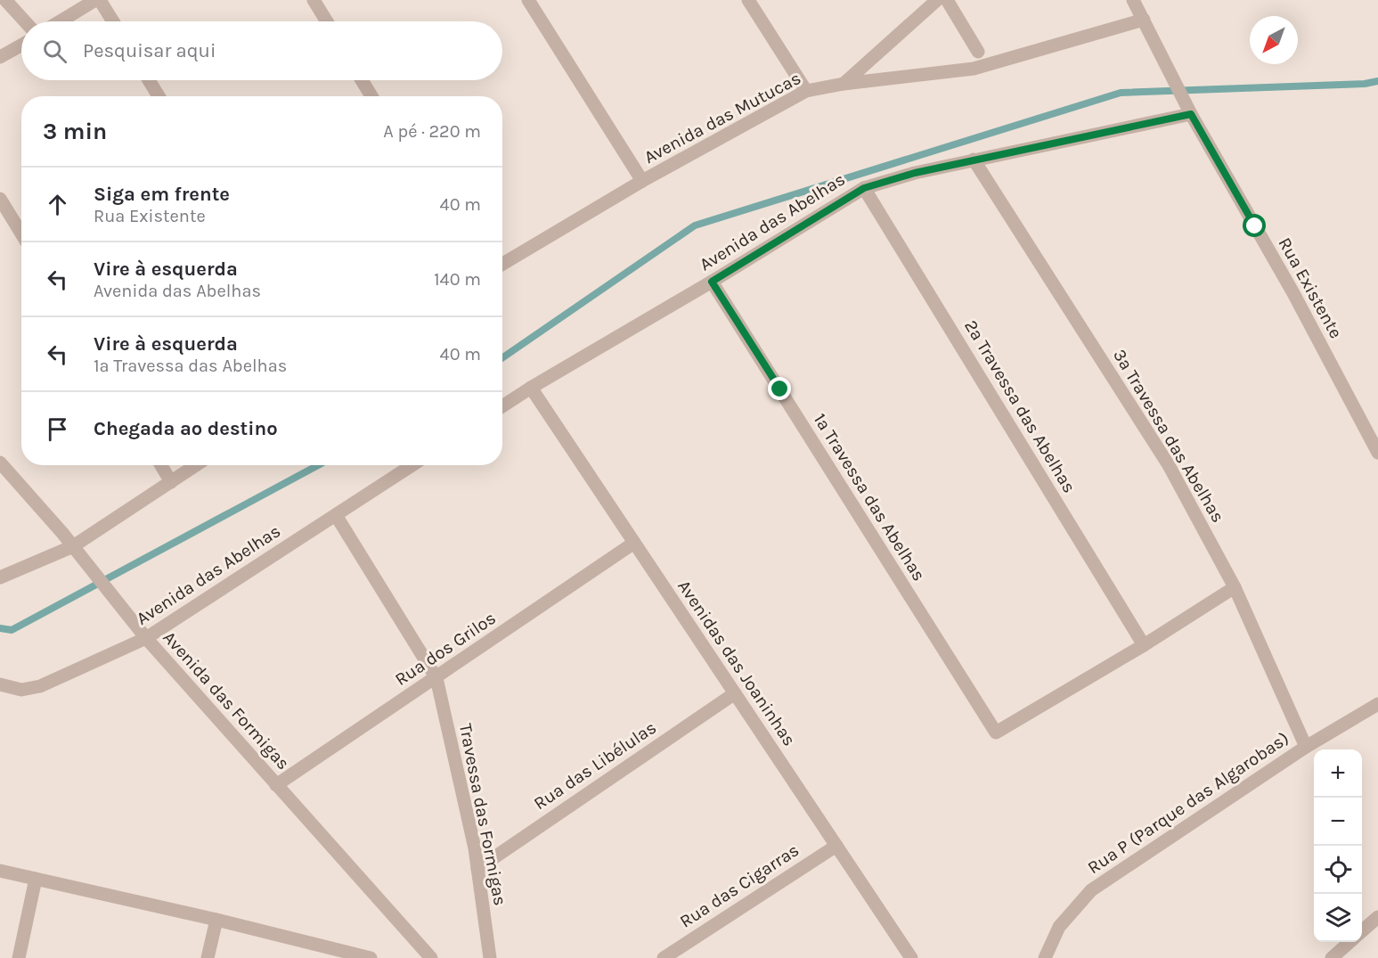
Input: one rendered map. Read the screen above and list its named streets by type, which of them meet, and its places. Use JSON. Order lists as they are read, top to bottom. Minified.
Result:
{"streets":{"street":["Avenida das Mutucas","Avenida das Abelhas","Rua Existente","2ª Travessa das Abelhas","3ª Travessa das Abelhas","1ª Travessa das Abelhas","Rua dos Grilos","Avenidas das Joaninhas","Avenida das Formigas","Rua das Libélulas","Rua P (Parque das Algarobas)","Travessa das Formigas","Rua das Cigarras"]},"crossings":[["Avenida das Mutucas","Rua Existente"],["Avenida das Abelhas","Rua Existente"],["Avenida das Abelhas","2ª Travessa das Abelhas"],["Avenida das Abelhas","3ª Travessa das Abelhas"],["Avenida das Abelhas","1ª Travessa das Abelhas"],["Avenida das Abelhas","Avenidas das Joaninhas"],["Avenida das Abelhas","Avenida das Formigas"],["Avenida das Abelhas","Travessa das Formigas"],["2ª Travessa das Abelhas","1ª Travessa das Abelhas"],["3ª Travessa das Abelhas","Rua P (Parque das Algarobas)"],["Rua dos Grilos","Avenidas das Joaninhas"],["Rua dos Grilos","Avenida das Formigas"],["Rua dos Grilos","Travessa das Formigas"],["Avenidas das Joaninhas","Rua das Libélulas"],["Avenidas das Joaninhas","Rua das Cigarras"],["Rua das Libélulas","Travessa das Formigas"]],"north":"bottom left","page":{"search":"Pesquisar aqui","heading":["3 min","A pé · 220 m"],"list":[["Siga em frente","Rua Existente","40 m"],["Vire à esquerda","Avenida das Abelhas","140 m"],["Vire à esquerda","1ª Travessa das Abelhas","40 m"],"Chegada ao destino"],"map_buttons":["+","−"]}}
